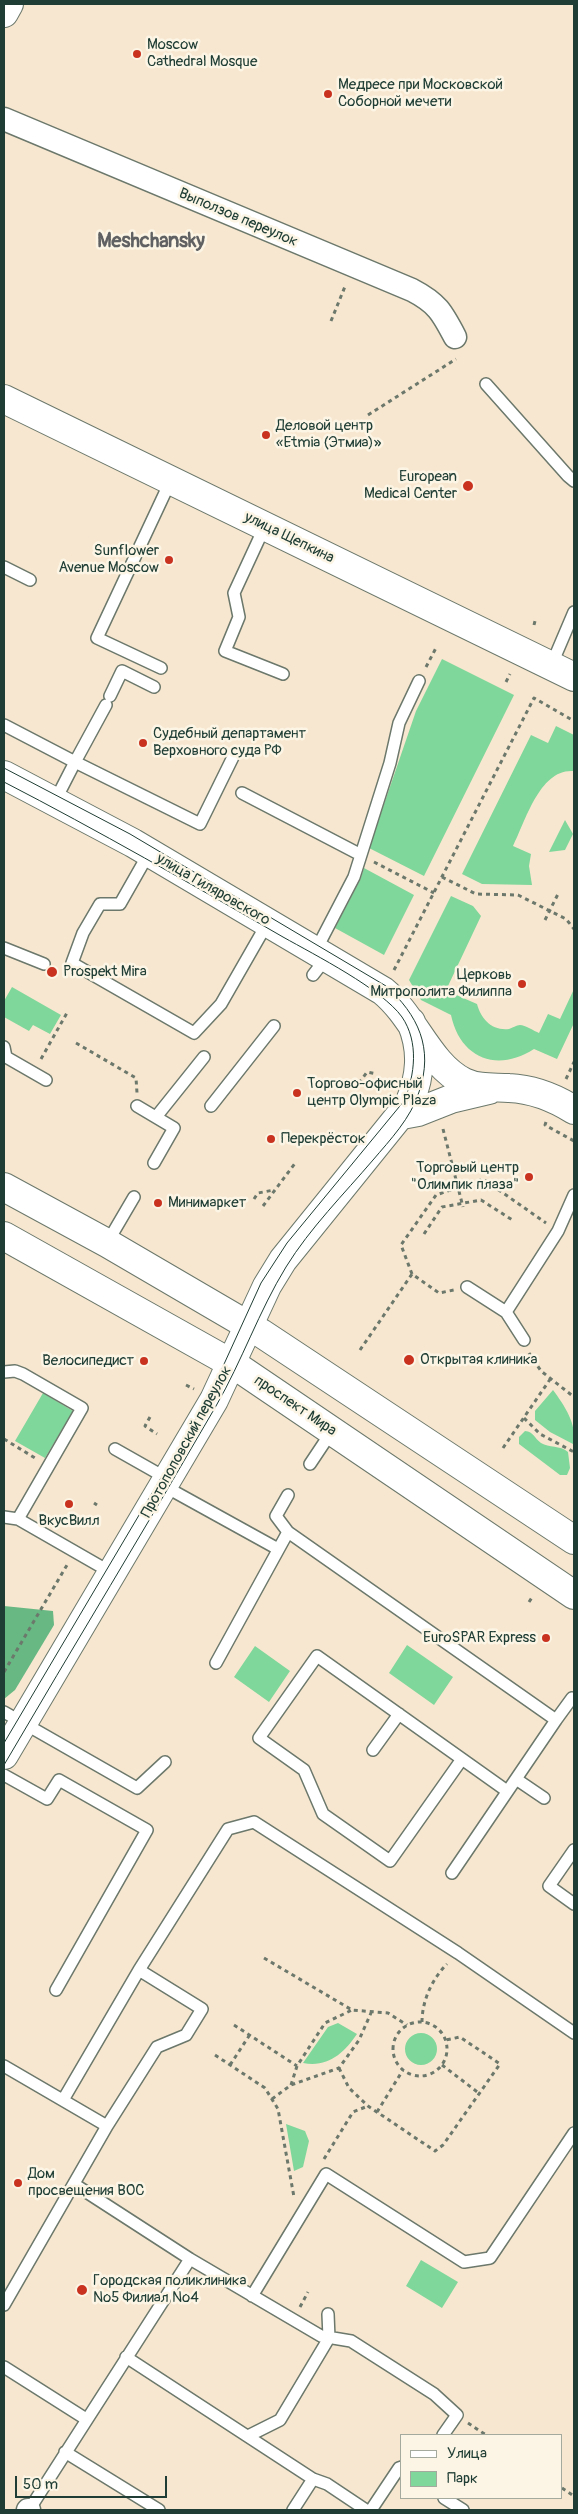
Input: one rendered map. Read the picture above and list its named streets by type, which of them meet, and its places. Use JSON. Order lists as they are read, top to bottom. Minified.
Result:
{"streets":{"street":["Выползов переулок","улица Щепкина","улица Гиляровского","проспект Мира","Протопоповский переулок"]},"crossings":[["улица Гиляровского","Протопоповский переулок"],["проспект Мира","Протопоповский переулок"]],"districts":["Meshchansky"],"places":["Moscow Cathedral Mosque","Медресе при Московской Соборной мечети","Деловой центр «Etmia (Этмиа)»","European Medical Center","Sunflower Avenue Moscow","Судебный департамент Верховного суда РФ","Prospekt Mira","Церковь Митрополита Филиппа","Торгово-офисный центр Olympic Plaza","Перекрёсток","Торговый центр \"Олимпик плаза\"","Минимаркет","Открытая клиника","Велосипедист","ВкусВилл","EuroSPAR Express","Дом просвещения ВОС","Городская поликлиника №5 Филиал №4"],"legend":["Улица","Парк"],"scale_bar":"50 m"}
